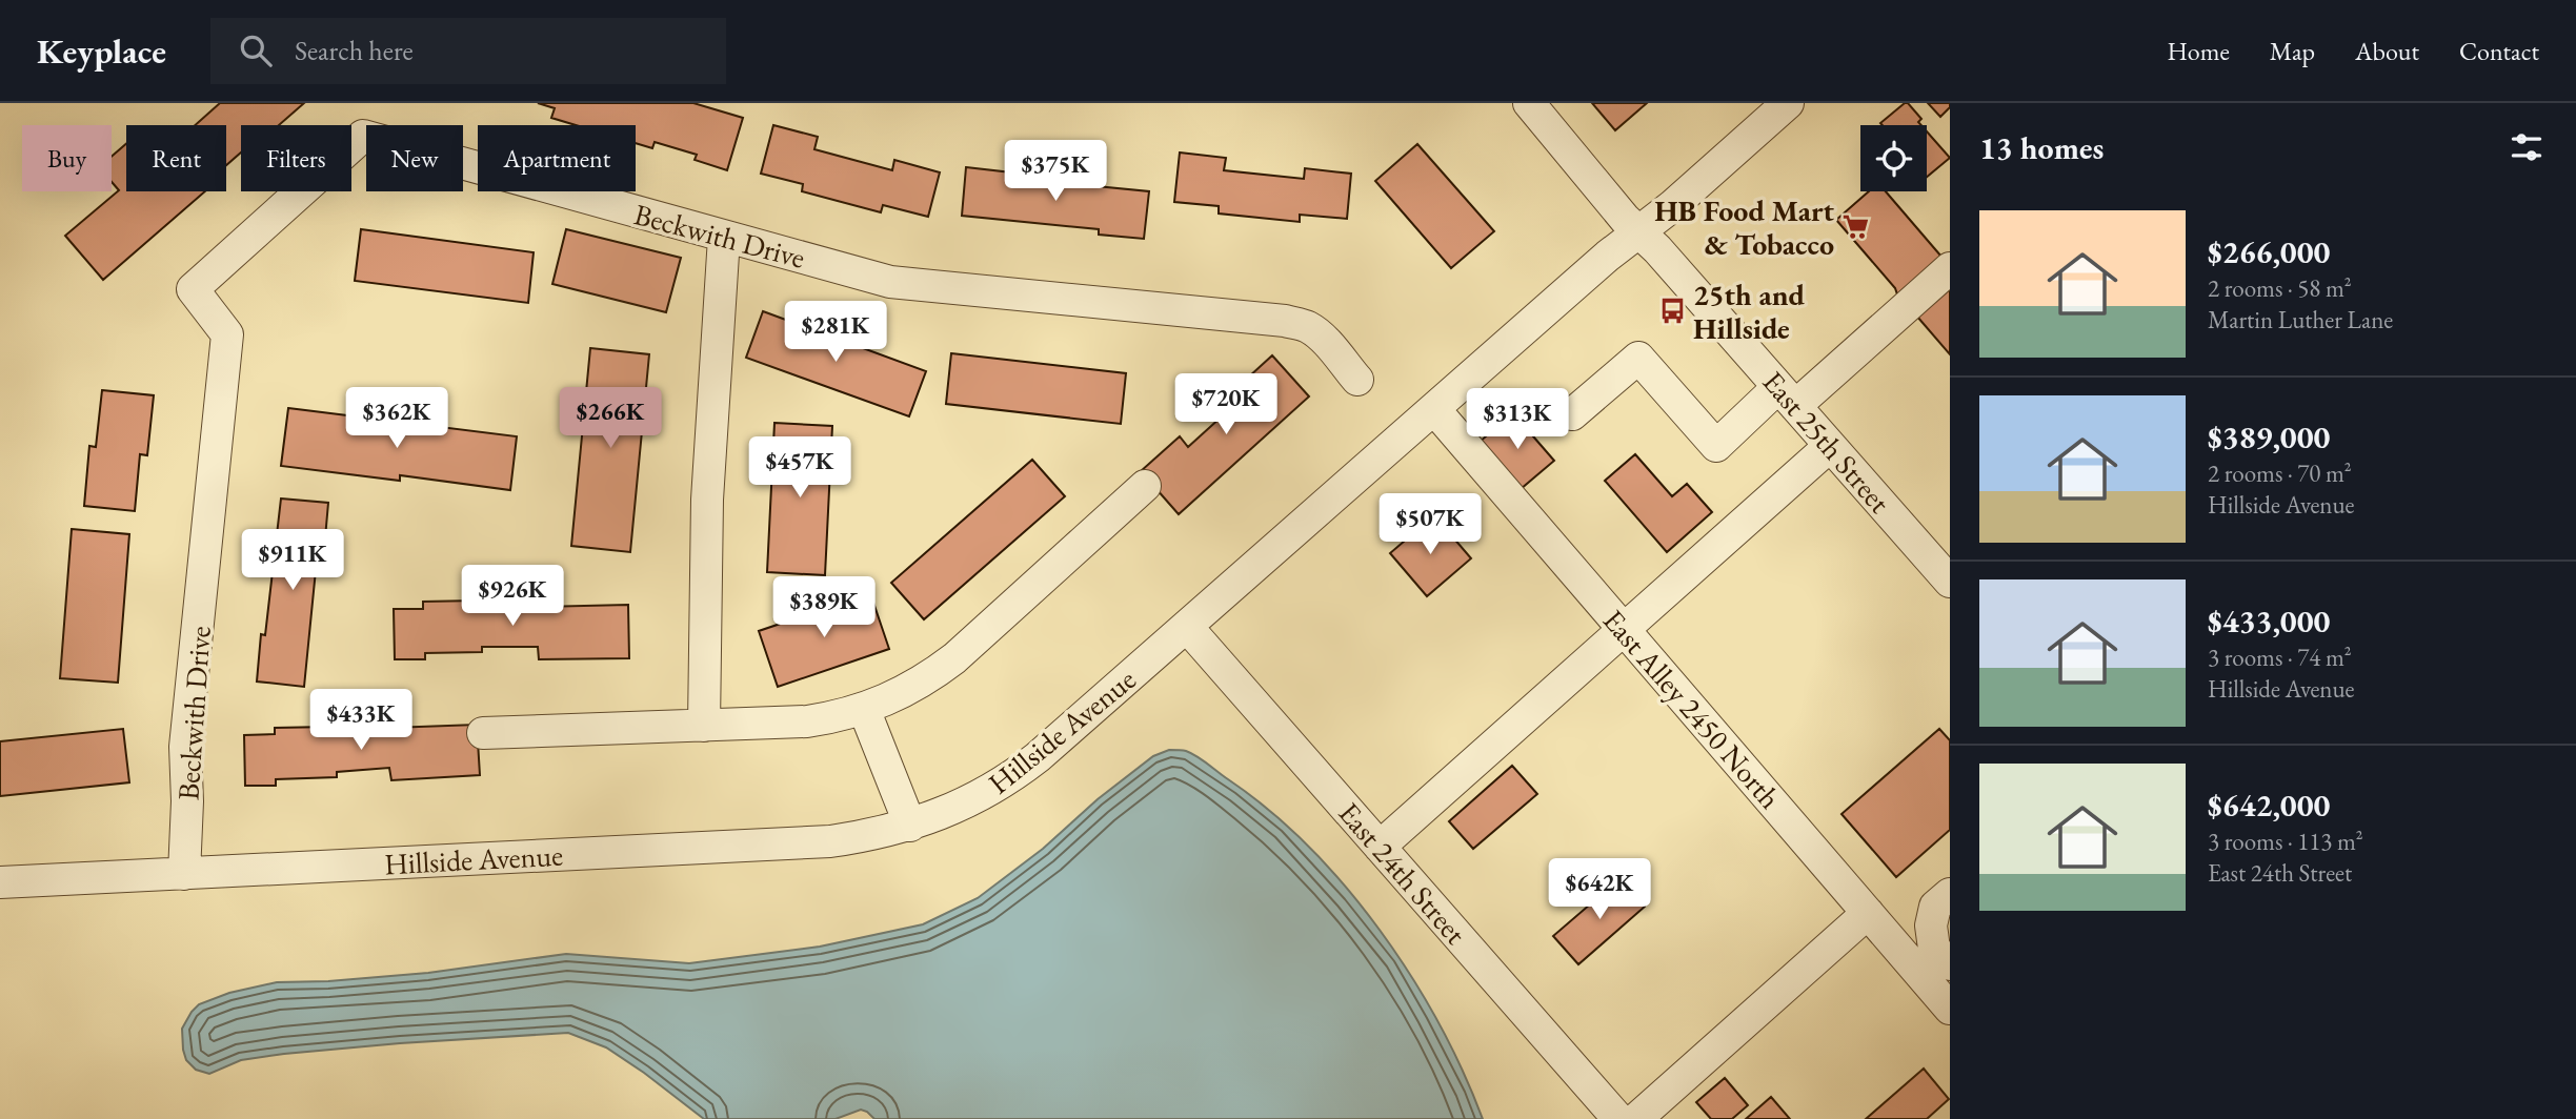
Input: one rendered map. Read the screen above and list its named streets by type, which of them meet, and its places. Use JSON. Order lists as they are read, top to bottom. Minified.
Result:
{"streets":{"street":["Beckwith Drive","East 25th Street","East Alley 2450 North","Hillside Avenue","East 24th Street"]},"crossings":[["Beckwith Drive","Hillside Avenue"],["East 25th Street","Hillside Avenue"],["East Alley 2450 North","Hillside Avenue"],["Hillside Avenue","East 24th Street"]],"places":{"supermarket":["HB Food Mart & Tobacco"],"bus stop":["25th and Hillside"]},"page":{"header":"Keyplace","search":"Search here","nav":["Home","Map","About","Contact"],"heading":"13 homes","chip":["Buy","Rent","Filters","New","Apartment"],"price":["$375K","$281K","$720K","$362K","$266K","$313K","$457K","$507K","$911K","$926K","$389K","$433K","$642K"],"list":[{"name":"$266,000","note":"2 rooms · 58 m² · Martin Luther Lane"},{"name":"$389,000","note":"2 rooms · 70 m² · Hillside Avenue"},{"name":"$433,000","note":"3 rooms · 74 m² · Hillside Avenue"},{"name":"$642,000","note":"3 rooms · 113 m² · East 24th Street"}]}}
